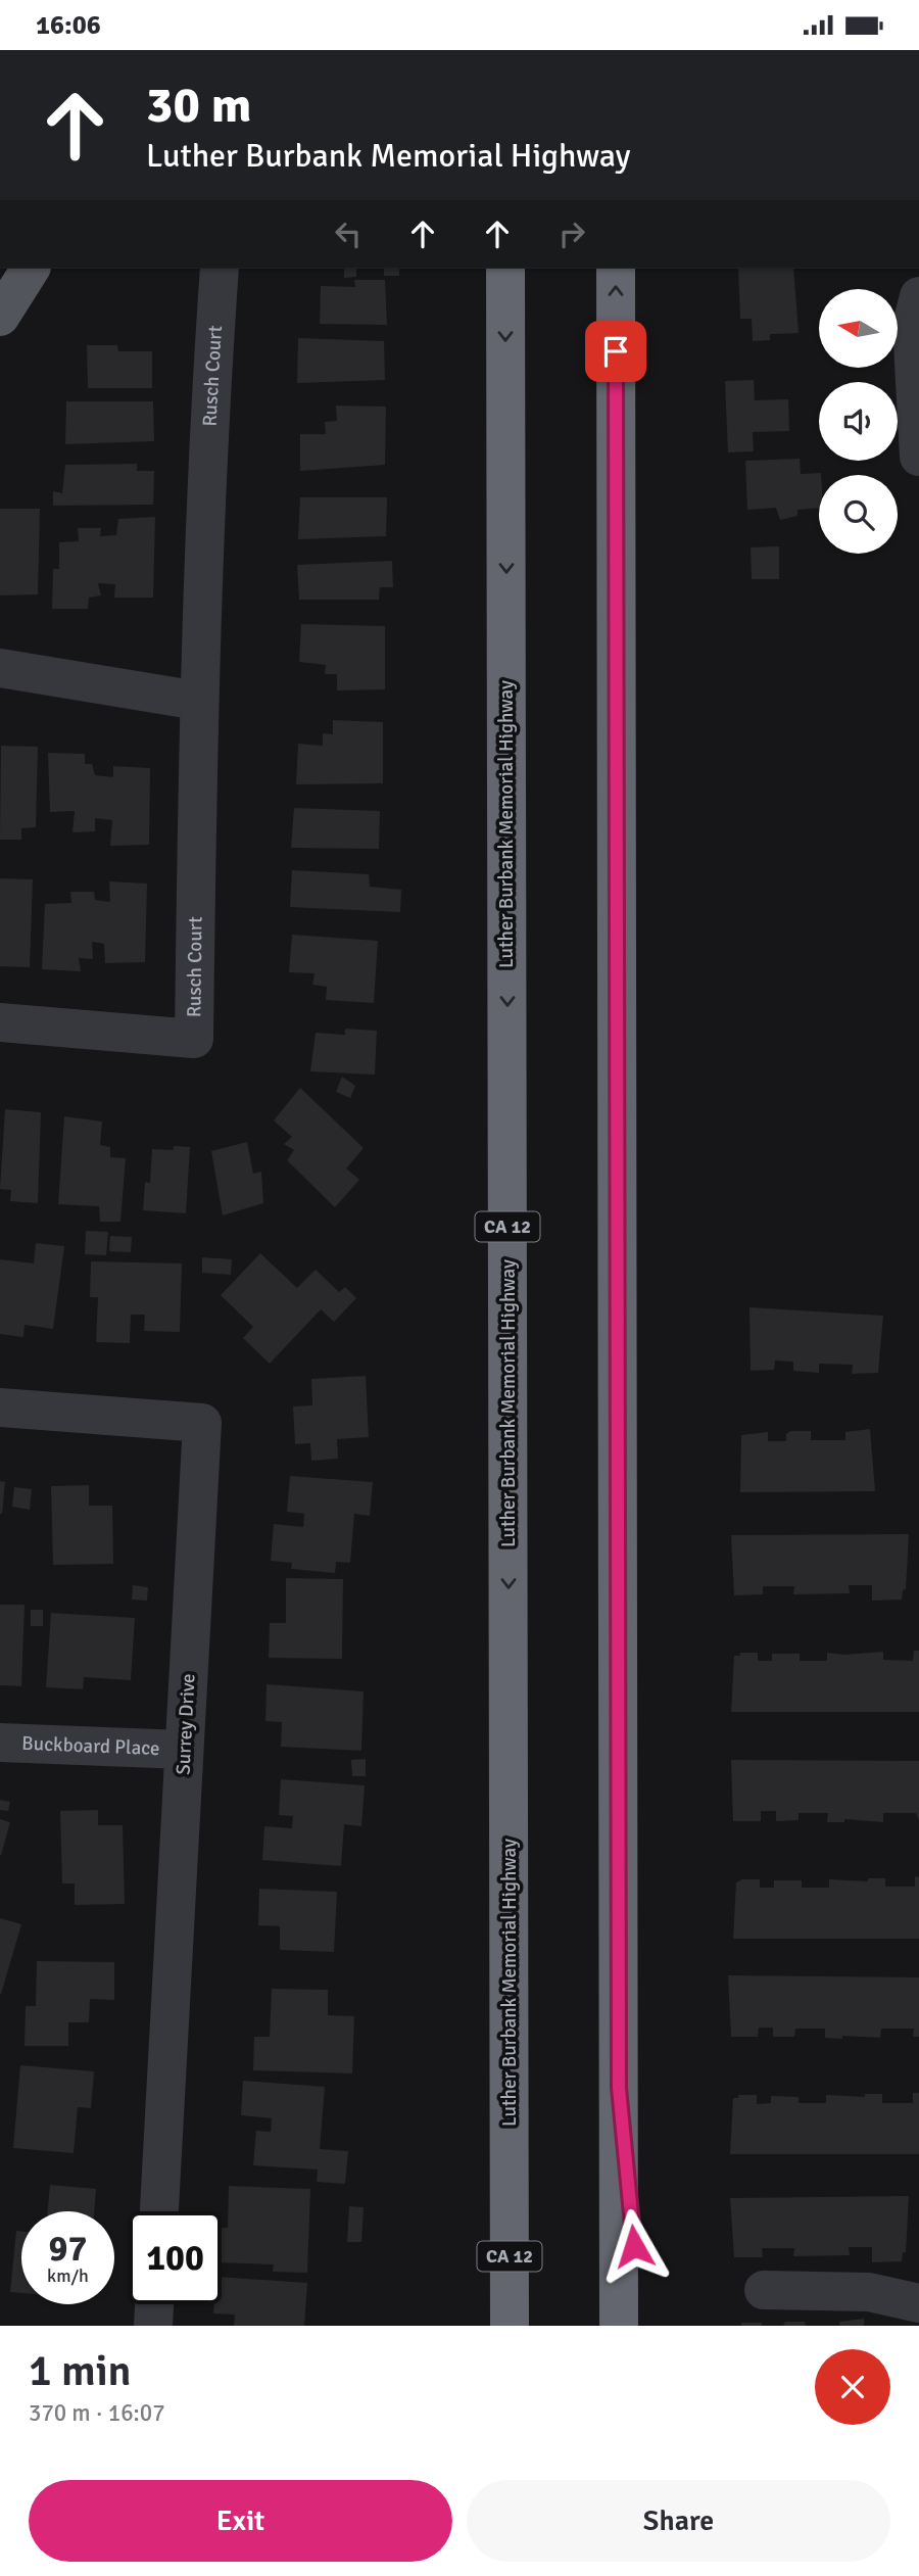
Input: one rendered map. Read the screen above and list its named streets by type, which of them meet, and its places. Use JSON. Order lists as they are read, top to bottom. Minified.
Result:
{"streets":{"highway":["Luther Burbank Memorial Highway","CA 12"],"street":["Rusch Court","Surrey Drive","Buckboard Place"]},"crossings":[["Surrey Drive","Buckboard Place"]],"north":"left","page":{"status":"16:06","turn":["30 m","Luther Burbank Memorial Highway"],"speed":"97 km/h","limit":"100","heading":["1 min","370 m · 16:07"],"buttons":["Exit","Share"]}}
